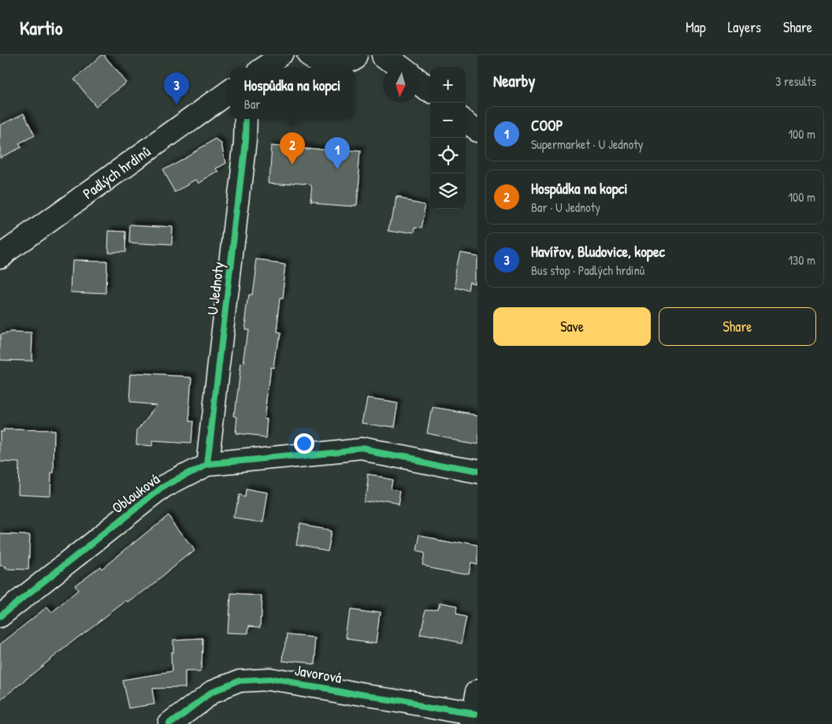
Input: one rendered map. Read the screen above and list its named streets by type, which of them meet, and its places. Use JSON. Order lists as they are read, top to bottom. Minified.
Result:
{"streets":{"street":["Padlých hrdinů","U Jednoty","Oblouková","Javorová"]},"crossings":[["U Jednoty","Oblouková"]],"north":"bottom","page":{"header":"Kartio","nav":["Map","Layers","Share"],"heading":["Nearby","3 results"],"map_buttons":["+","−"],"popup":["Hospůdka na kopci","Bar"],"pins":["3","2","1"],"list":[{"mark":"1","name":"COOP","note":"Supermarket · U Jednoty","value":"100 m"},{"mark":"2","name":"Hospůdka na kopci","note":"Bar · U Jednoty","value":"100 m"},{"mark":"3","name":"Havířov, Bludovice, kopec","note":"Bus stop · Padlých hrdinů","value":"130 m"}],"buttons":["Save","Share"]}}
